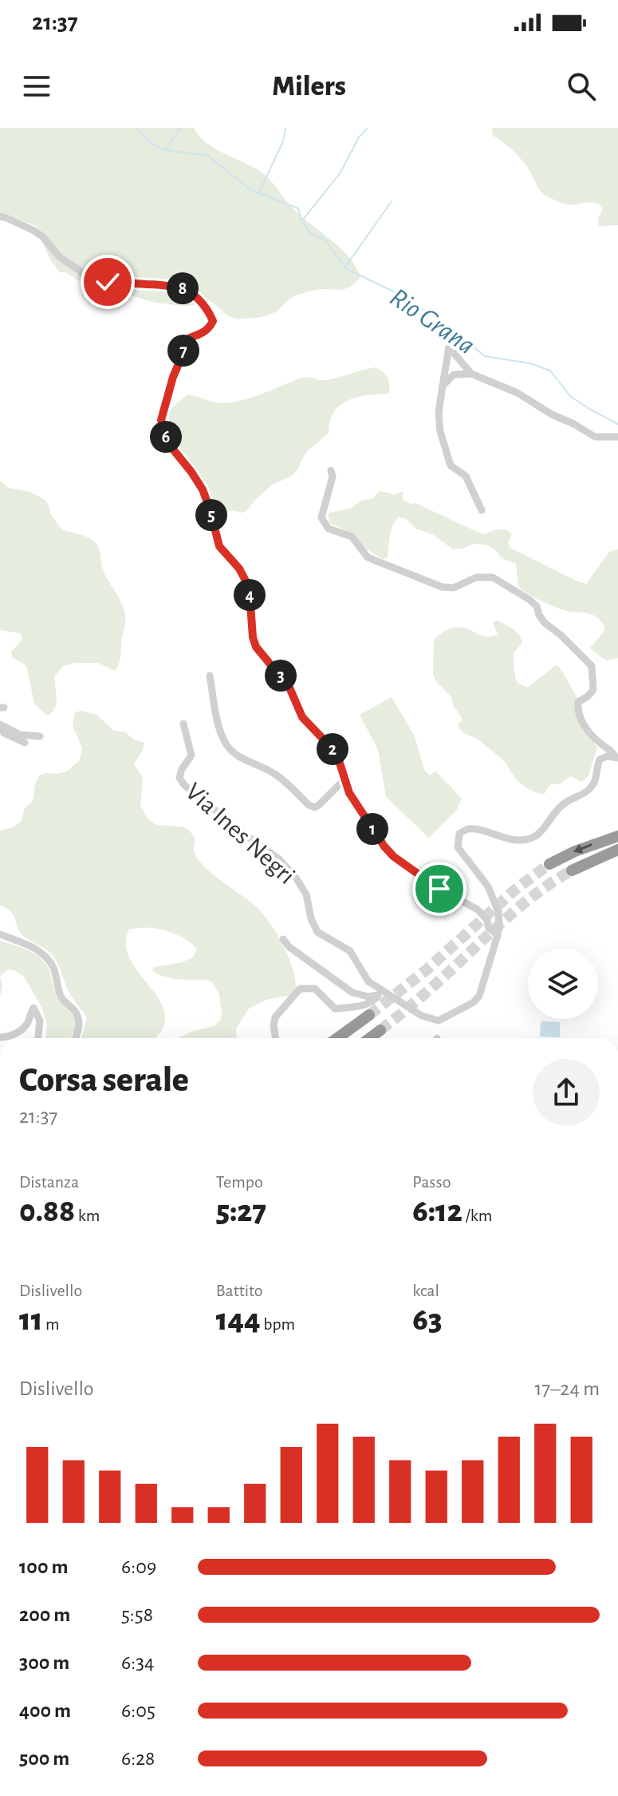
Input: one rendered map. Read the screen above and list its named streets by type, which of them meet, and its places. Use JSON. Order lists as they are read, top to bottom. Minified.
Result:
{"streets":{"street":["Via Ines Negri"]},"water":["Rio Grana"],"page":{"status":"21:37","header":"Milers","pins":["8","7","6","5","4","3","2","1"],"heading":["Corsa serale","21:37"],"stats":[["Distanza","0.88 km"],["Tempo","5:27"],["Passo","6:12 /km"],["Dislivello","11 m"],["Battito","144 bpm"],["kcal","63"]],"chart":["Dislivello","17–24 m"],"list":[{"name":"100 m","note":"6:09"},{"name":"200 m","note":"5:58"},{"name":"300 m","note":"6:34"},{"name":"400 m","note":"6:05"},{"name":"500 m","note":"6:28"}]}}
